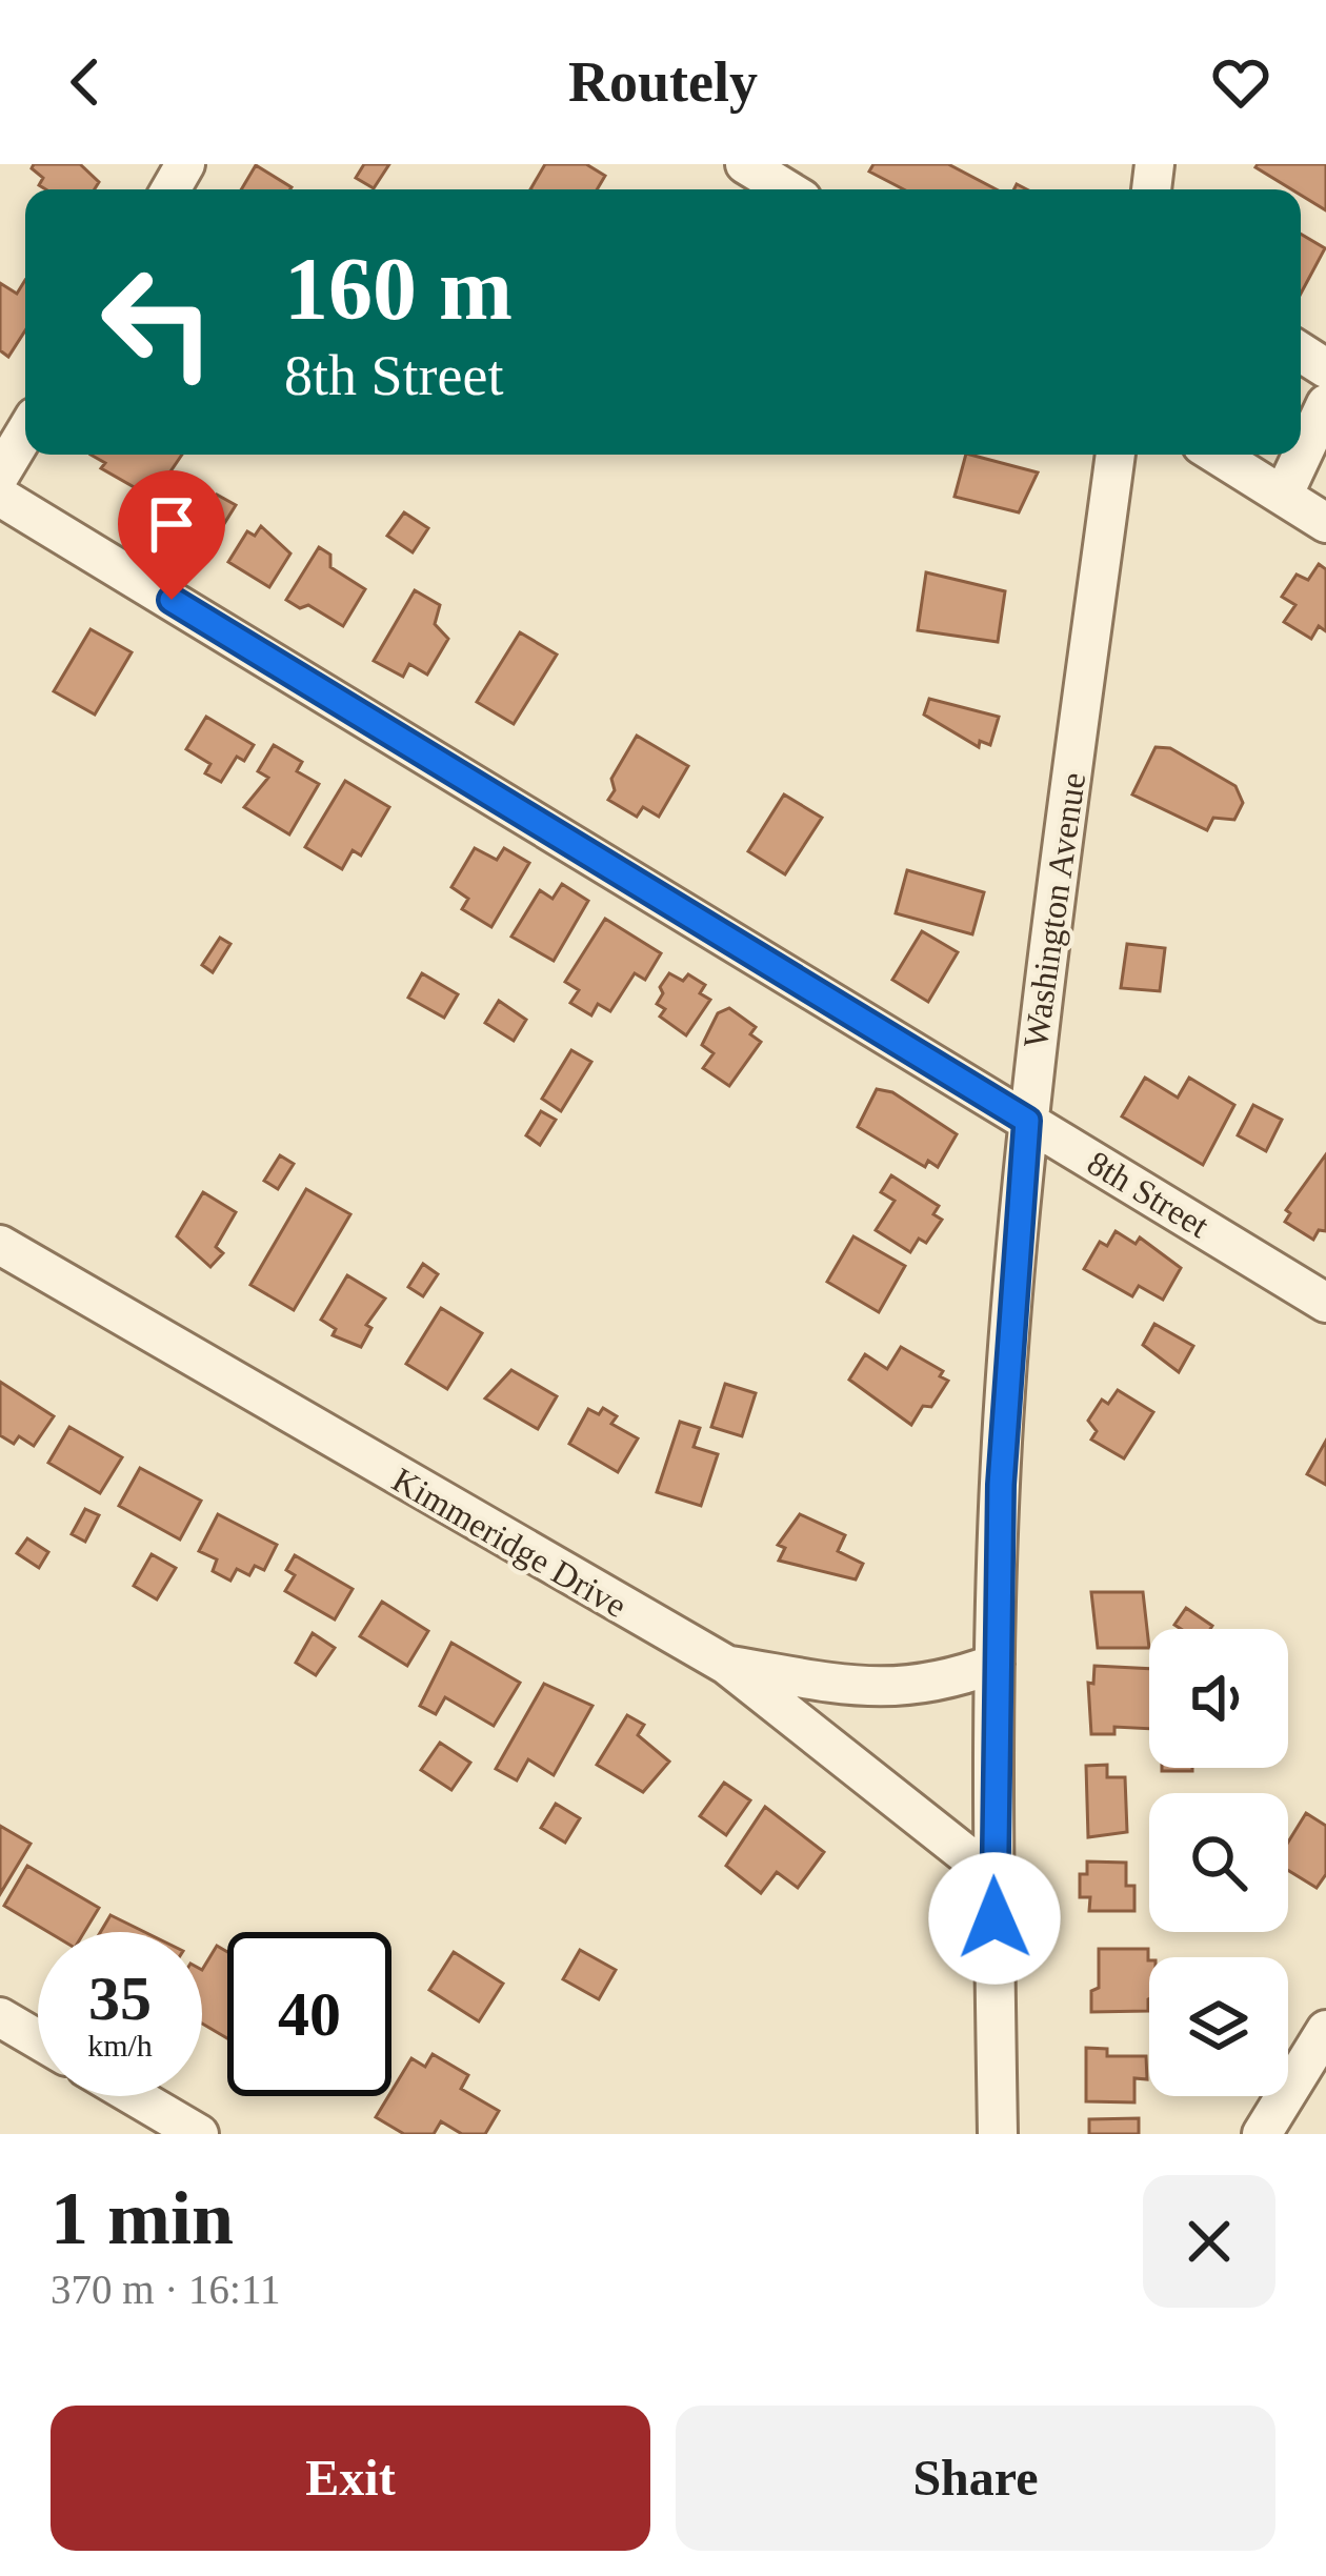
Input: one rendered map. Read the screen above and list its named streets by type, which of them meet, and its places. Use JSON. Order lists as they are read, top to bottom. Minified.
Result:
{"streets":{"street":["Washington Avenue","8th Street","Kimmeridge Drive"]},"crossings":[["Washington Avenue","8th Street"],["Washington Avenue","Kimmeridge Drive"]],"page":{"header":"Routely","turn":["160 m","8th Street"],"speed":"35 km/h","limit":"40","heading":["1 min","370 m · 16:11"],"buttons":["Exit","Share"]}}
